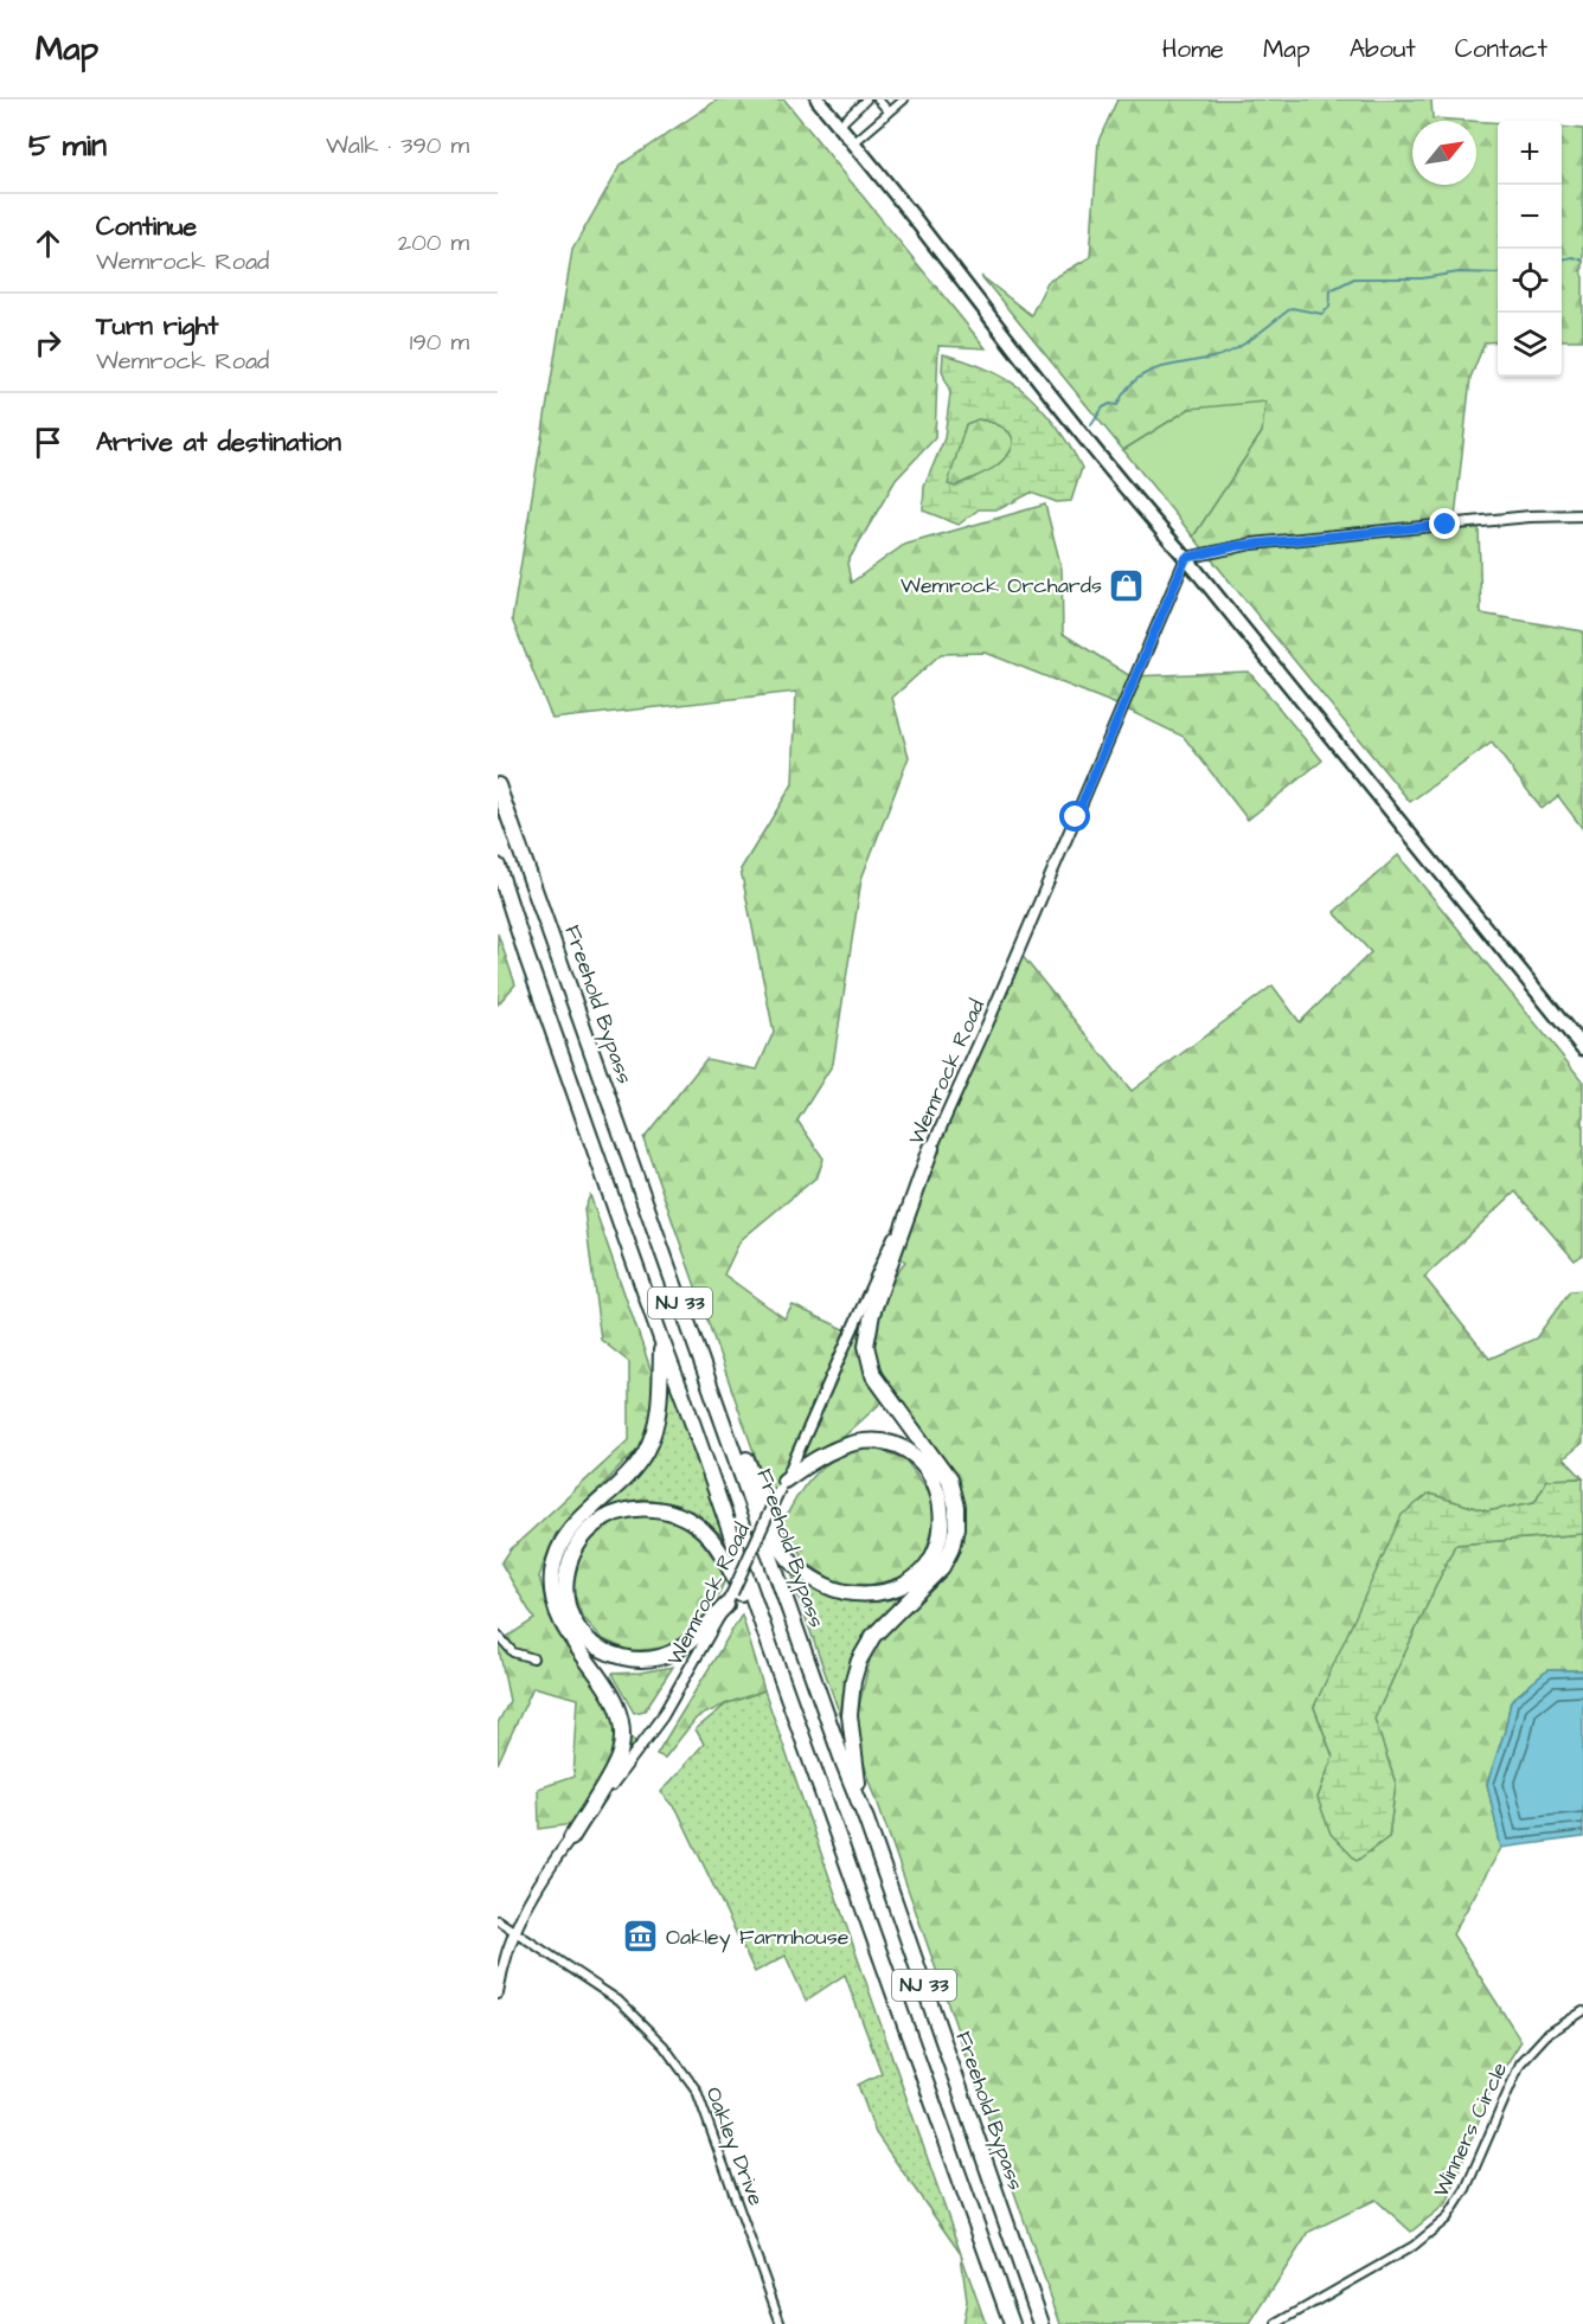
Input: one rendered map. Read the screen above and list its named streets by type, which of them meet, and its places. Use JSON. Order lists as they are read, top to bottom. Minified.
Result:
{"streets":{"highway":["Freehold Bypass","NJ 33"],"street":["Wemrock Road","Winners Circle","Oakley Drive"]},"crossings":[["Wemrock Road","Oakley Drive"]],"places":{"shop":["Wemrock Orchards"],"museum":["Oakley Farmhouse"]},"north":"top right","page":{"header":"Map","nav":["Home","Map","About","Contact"],"heading":["5 min","Walk · 390 m"],"map_buttons":["+","−"],"list":[["Continue","Wemrock Road","200 m"],["Turn right","Wemrock Road","190 m"],"Arrive at destination"]}}
